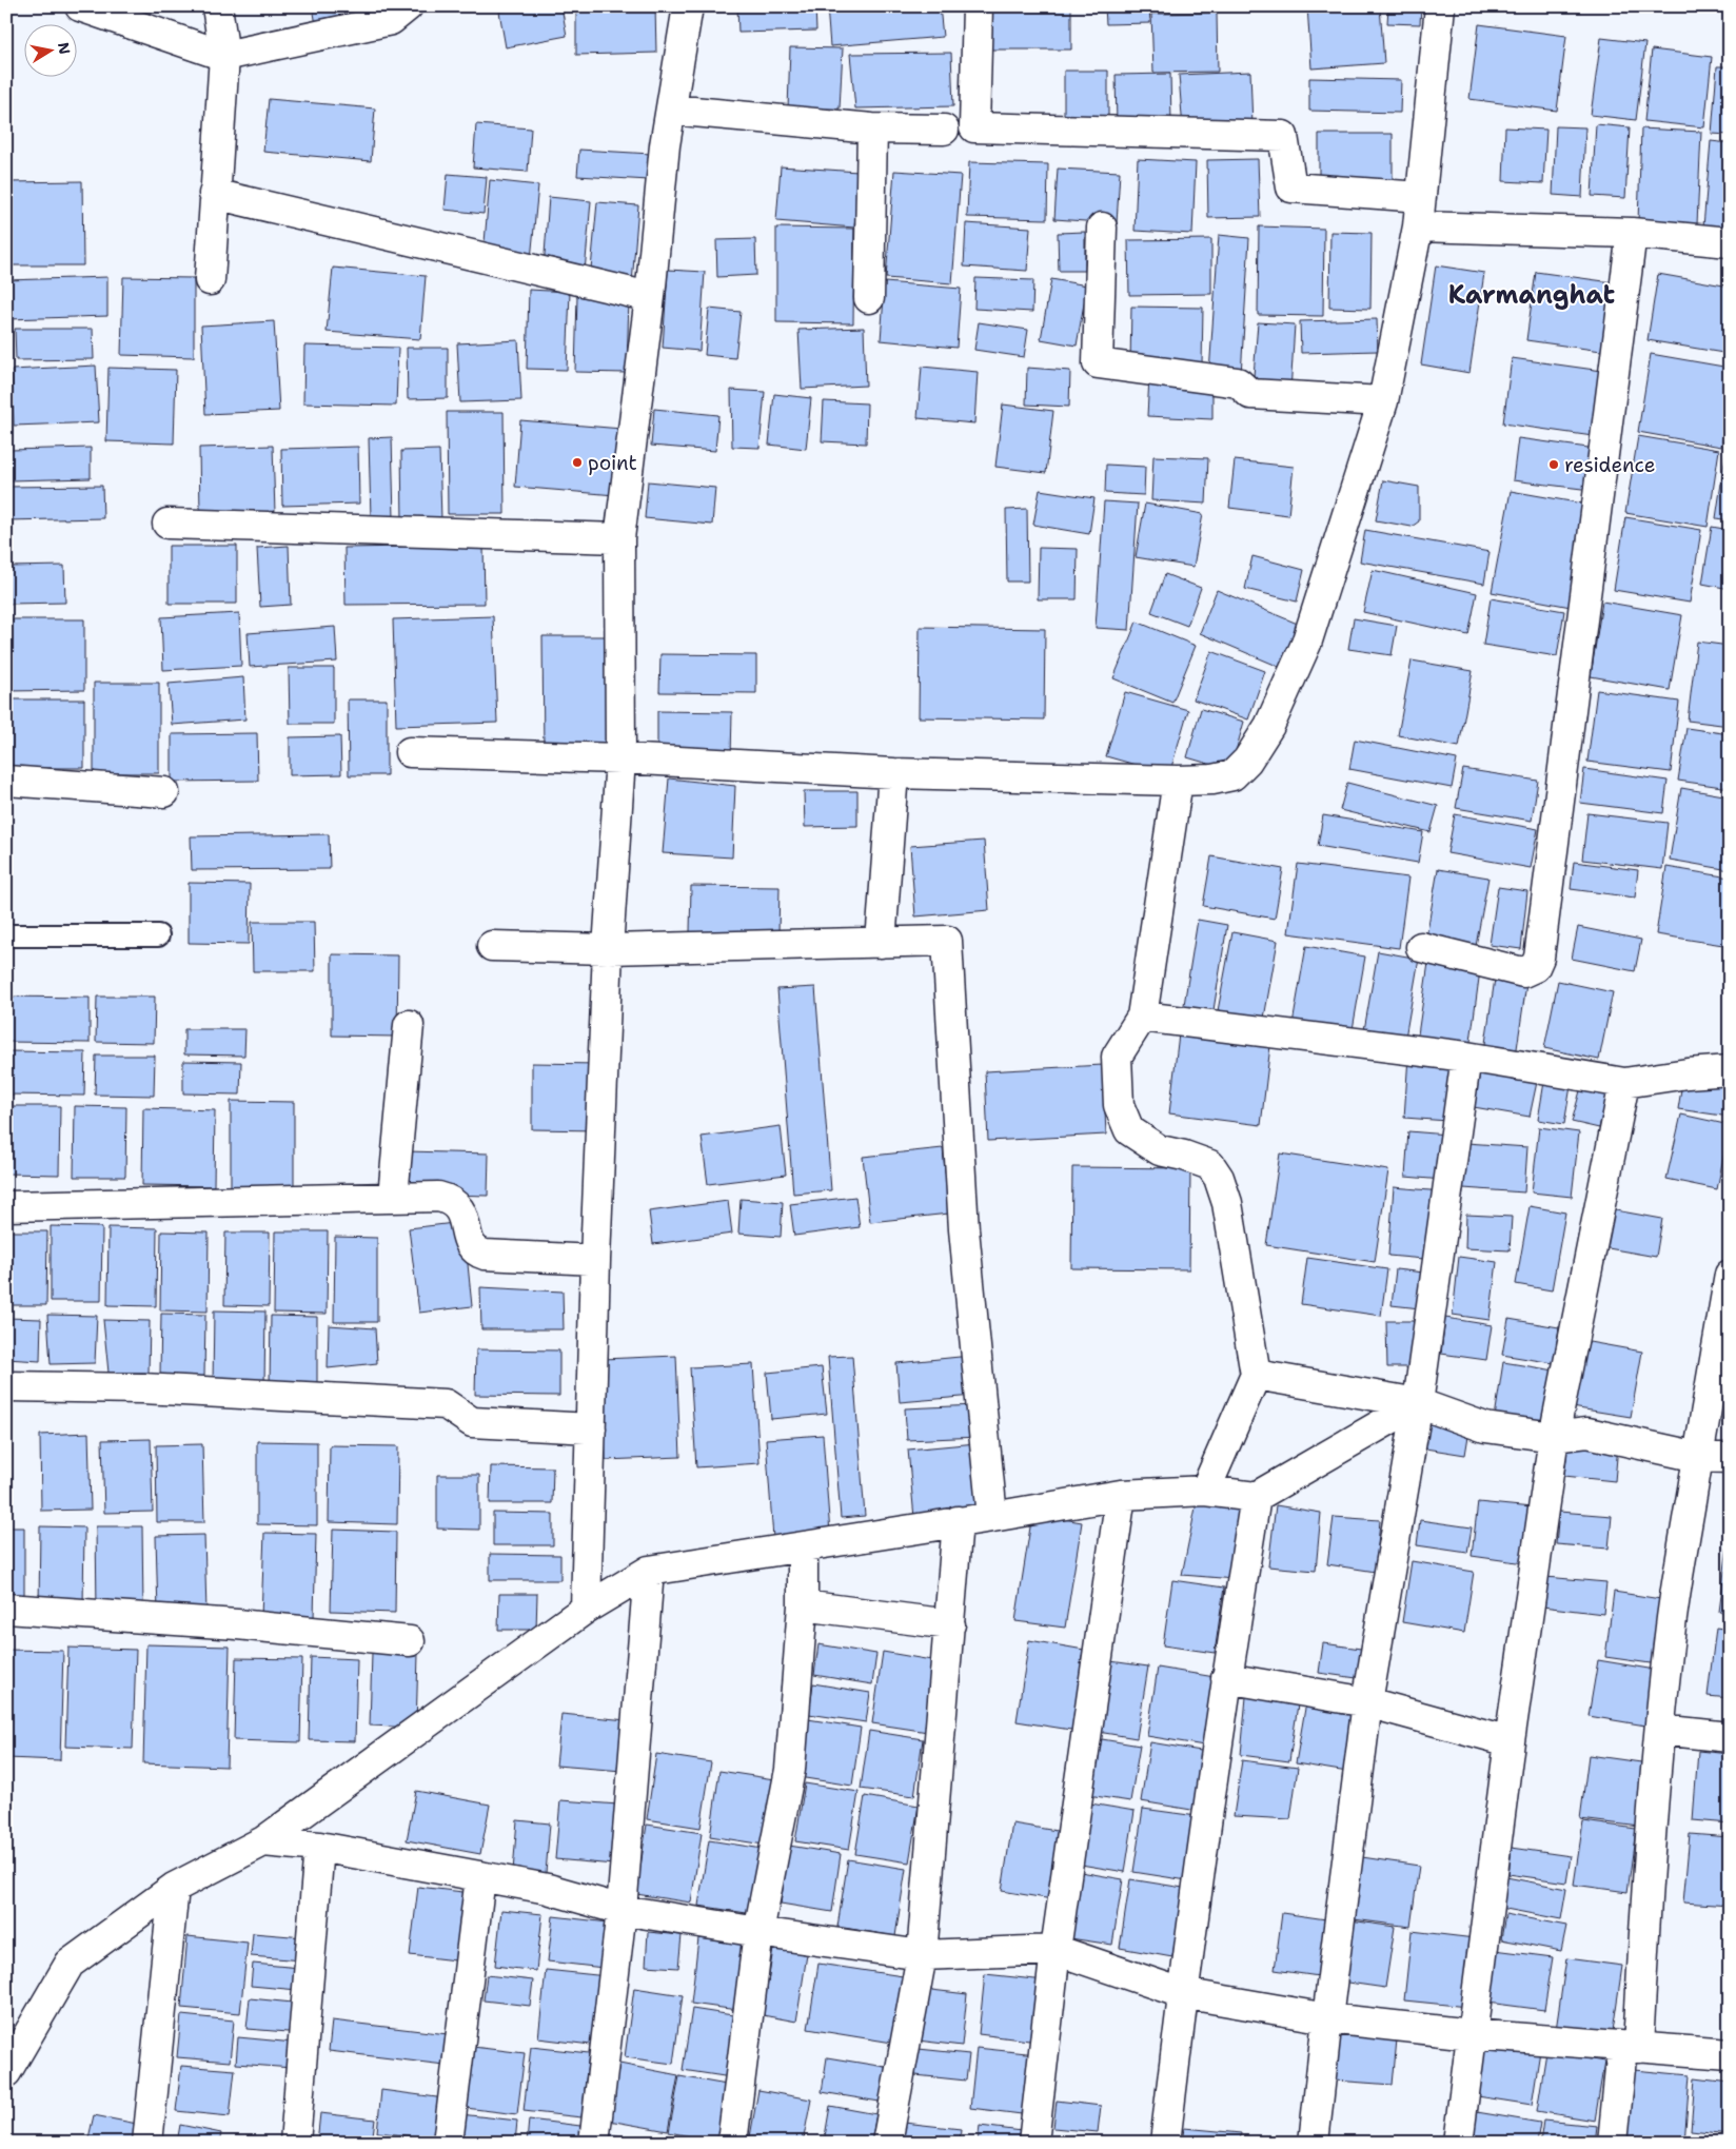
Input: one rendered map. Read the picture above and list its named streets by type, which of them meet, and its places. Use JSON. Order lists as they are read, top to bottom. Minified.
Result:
{"districts":["Karmanghat"],"places":["point","residence"],"north":"right"}
